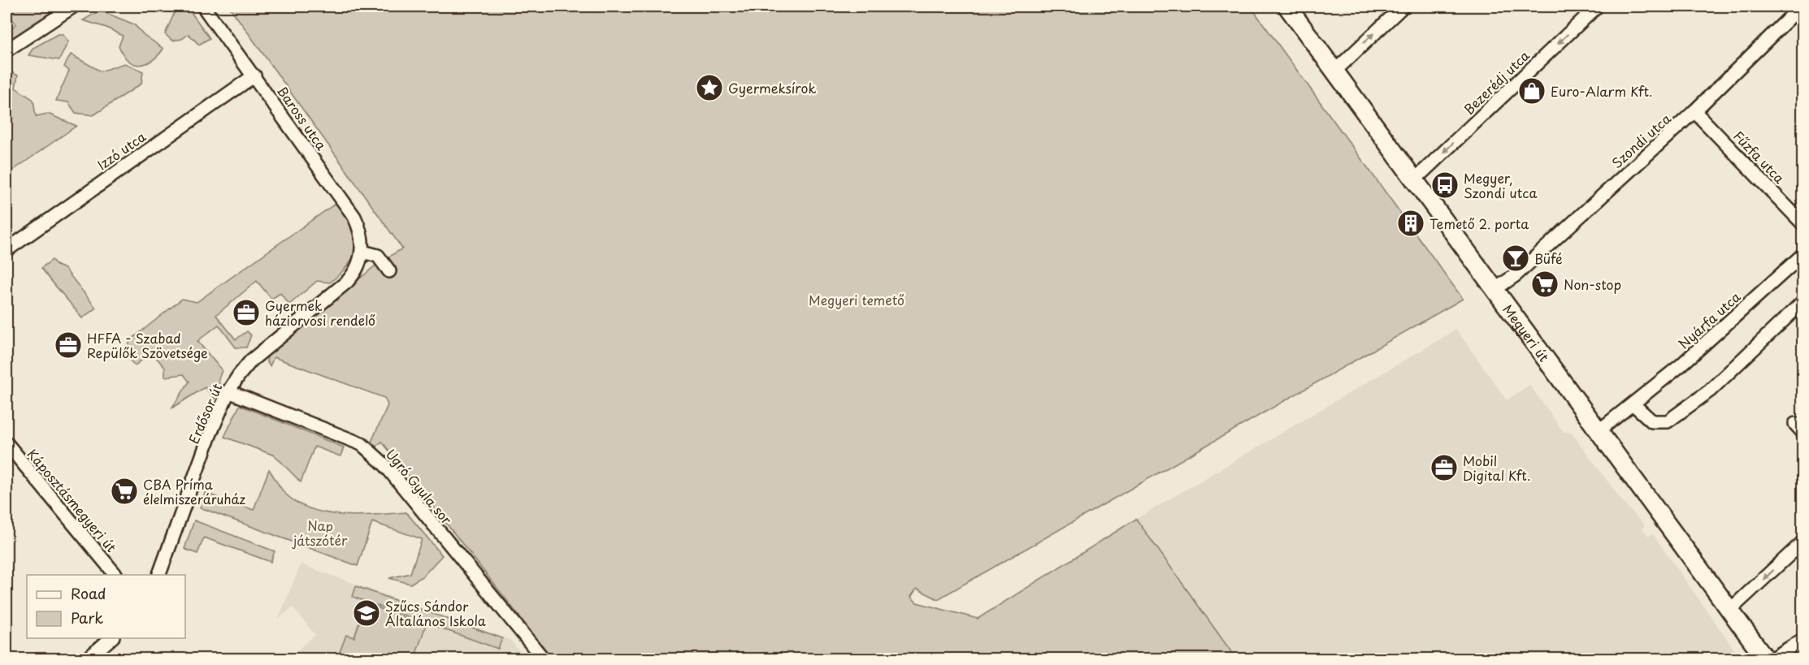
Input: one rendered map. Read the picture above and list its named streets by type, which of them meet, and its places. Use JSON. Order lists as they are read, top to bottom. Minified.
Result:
{"streets":{"main road":["Megyeri út"],"street":["Bezerédj utca","Baross utca","Szondi utca","Izzó utca","Fűzfa utca","Nyárfa utca","Erdősor út","Ugró Gyula sor","Káposztásmegyeri út"]},"crossings":[["Bezerédj utca","Megyeri út"],["Baross utca","Izzó utca"],["Baross utca","Erdősor út"],["Szondi utca","Fűzfa utca"],["Szondi utca","Megyeri út"],["Nyárfa utca","Megyeri út"],["Erdősor út","Ugró Gyula sor"]],"one_way":["Bezerédj utca"],"parks":["Megyeri temető","Nap játszótér"],"places":{"place":["Gyermeksírok"],"shop":["Euro-Alarm Kft."],"bus stop":["Megyer, Szondi utca"],"building":["Temető 2. porta"],"bar":["Büfé"],"supermarket":["Non-stop","CBA Príma élelmiszeráruház"],"office":["Gyermek háziorvosi rendelő","HFFA - Szabad Repülők Szövetsége","Mobil Digital Kft."],"school or university":["Szűcs Sándor Általános Iskola"]},"legend":["Road","Park"]}
